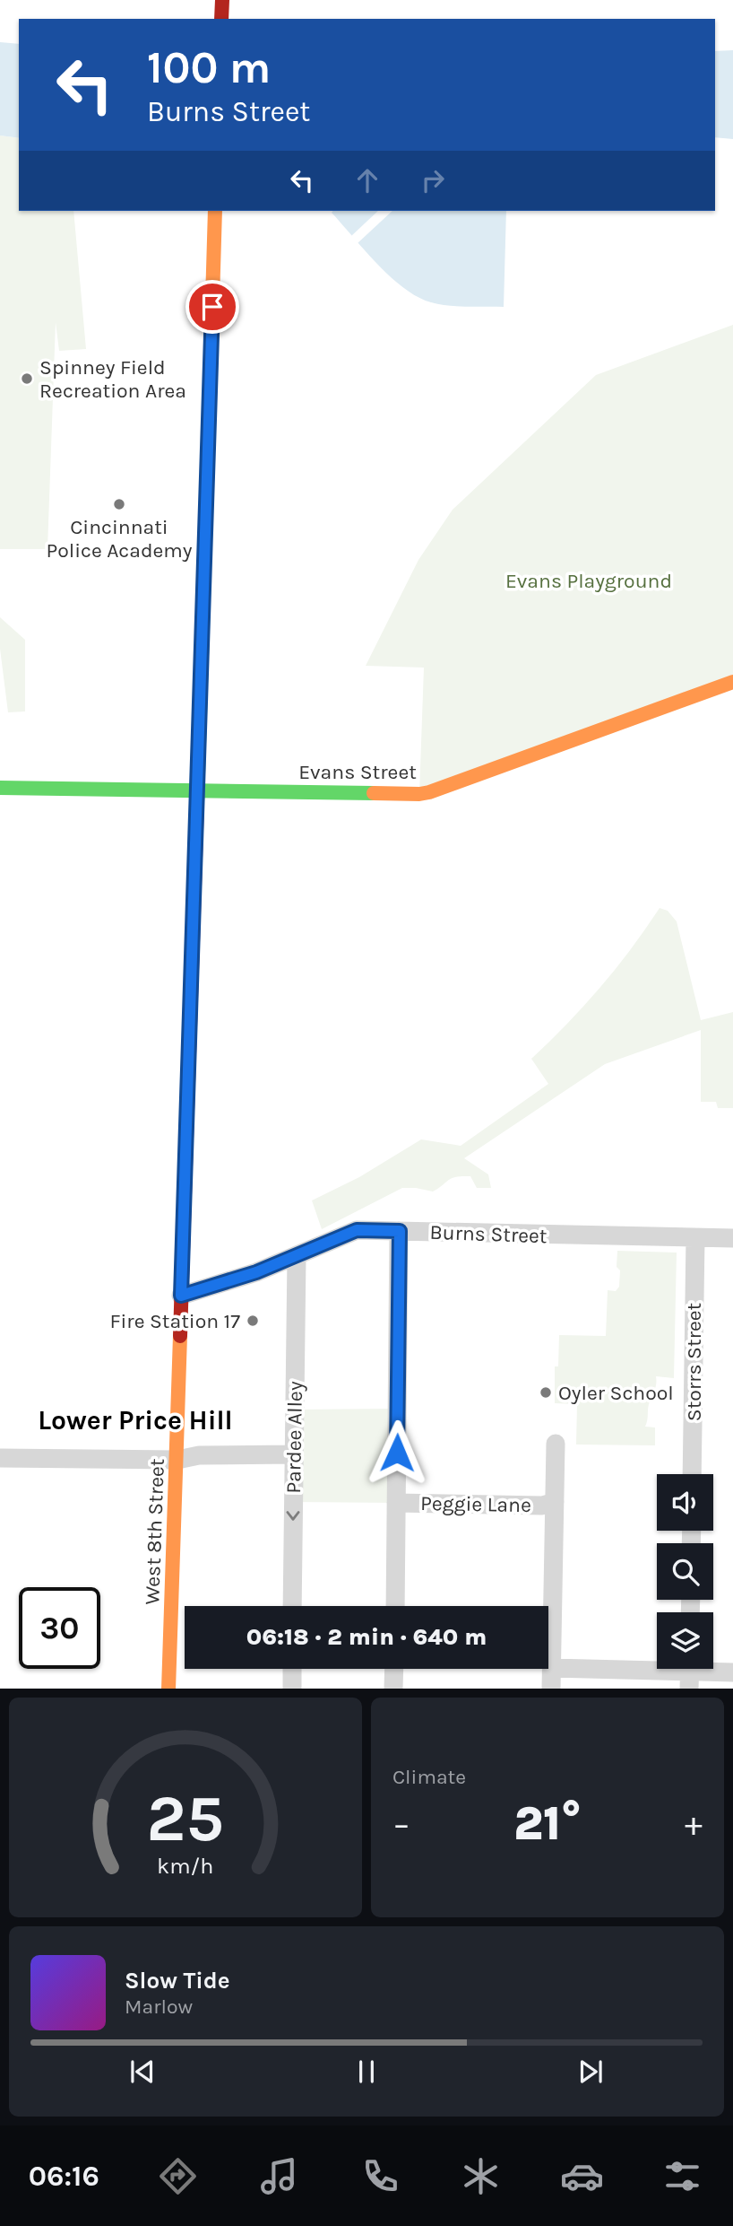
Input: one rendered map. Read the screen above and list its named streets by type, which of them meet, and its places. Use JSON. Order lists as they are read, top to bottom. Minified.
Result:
{"streets":{"main road":["Evans Street","West 8th Street"],"street":["Burns Street","Storrs Street","Pardee Alley","Peggie Lane"]},"crossings":[["Burns Street","Storrs Street"],["Burns Street","Pardee Alley"],["Burns Street","West 8th Street"]],"districts":["Lower Price Hill"],"parks":["Evans Playground"],"places":["Spinney Field Recreation Area","Cincinnati Police Academy","Fire Station 17","Oyler School"],"page":{"turn":["100 m","Burns Street"],"limit":"30","trip":"06:18 · 2 min · 640 m","tile":"Climate","heat":["−","21°","+"],"song":["Slow Tide","Marlow"],"tabs":"06:16","gauge":["25","km/h"]}}
